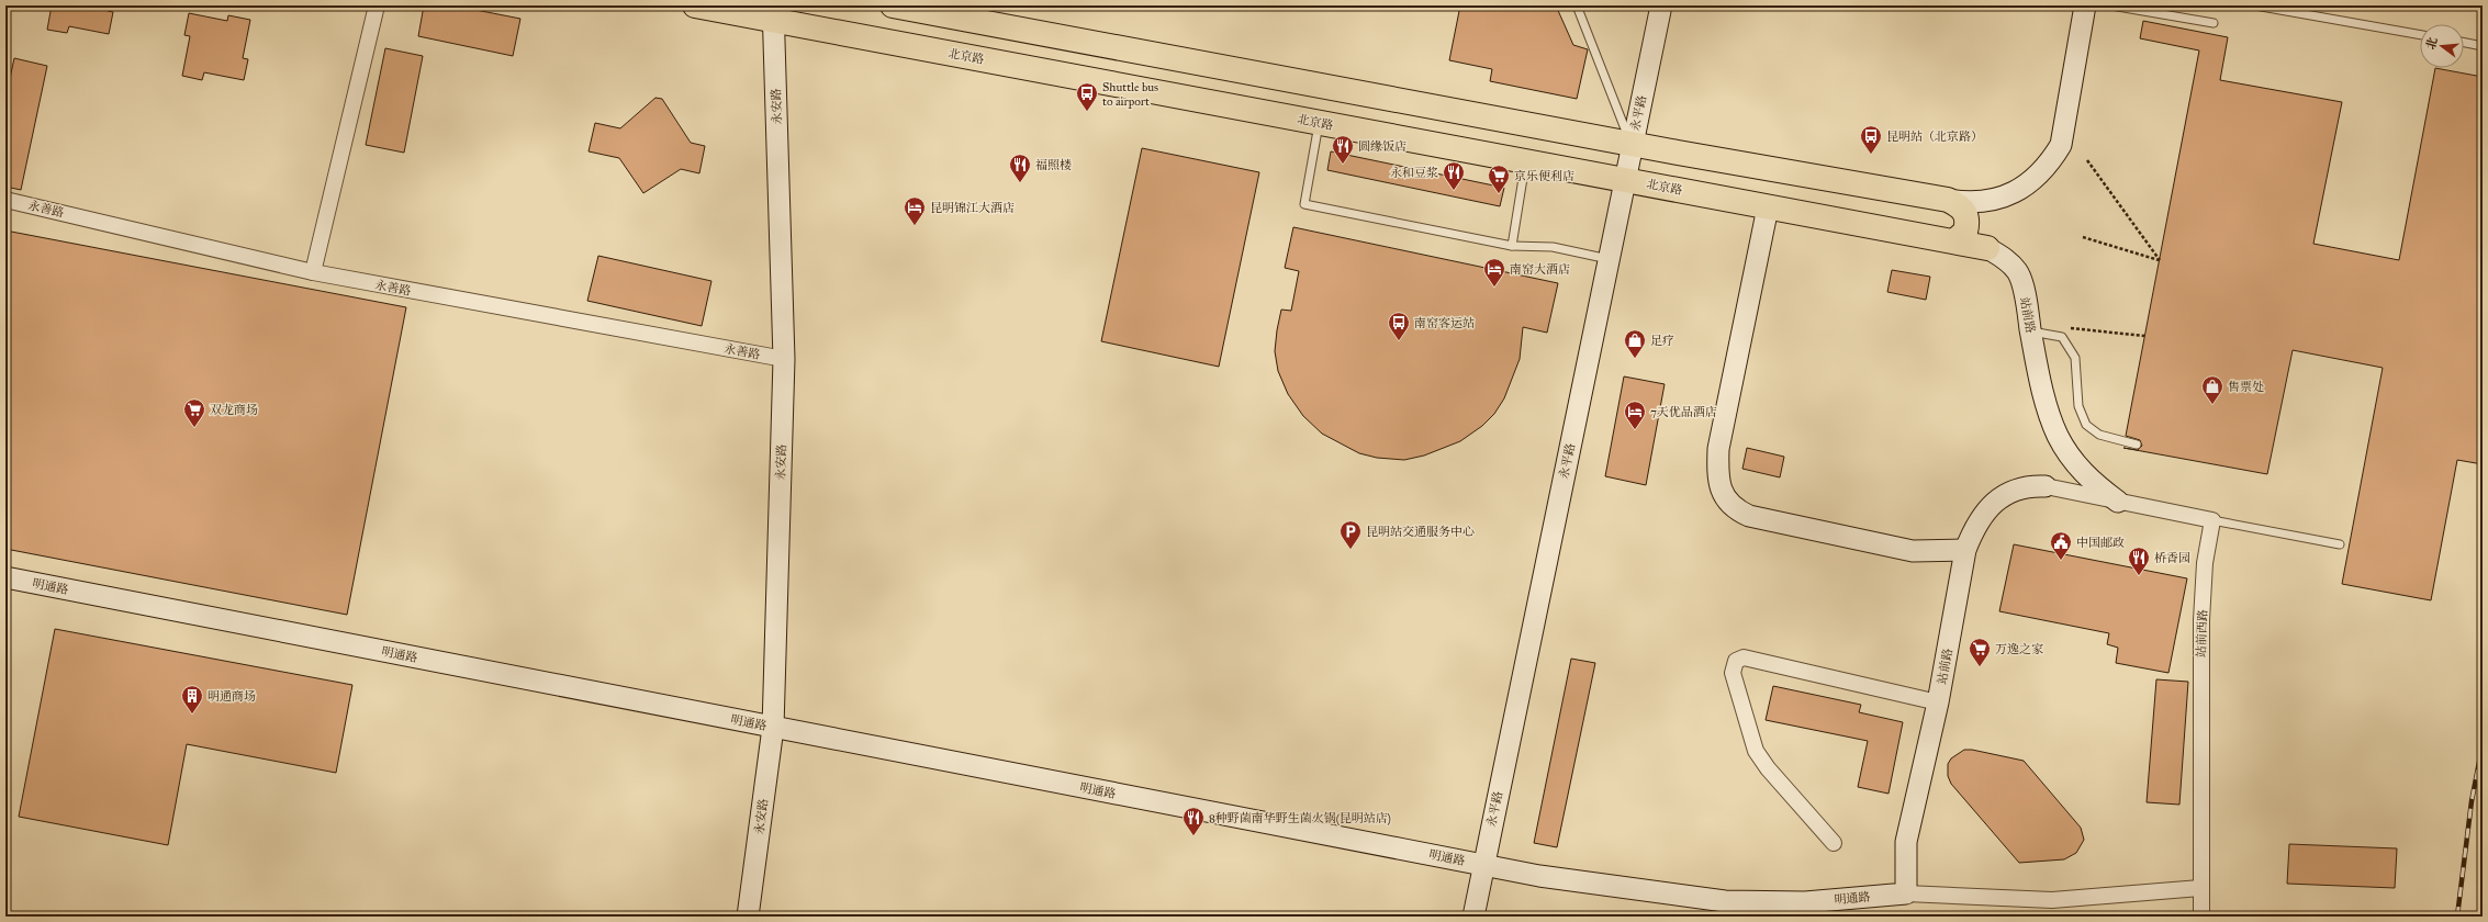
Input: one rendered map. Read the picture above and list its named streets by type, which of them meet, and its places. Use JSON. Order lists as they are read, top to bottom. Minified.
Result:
{"streets":{"main road":["北京路"],"street":["永安路","永平路","永善路","站前路","明通路","站前西路"]},"crossings":[["北京路","永安路"],["北京路","永平路"],["北京路","站前路"],["永安路","永善路"],["永安路","明通路"],["永平路","明通路"],["站前路","明通路"],["明通路","站前西路"]],"places":{"bus stop":["Shuttle bus to airport","昆明站（北京路）","南窑客运站"],"restaurant":["圆缘饭店","福照楼","永和豆浆","桥香园","8种野菌南华野生菌火锅(昆明站店)"],"supermarket":["京乐便利店","双龙商场","万逸之家"],"hotel":["昆明锦江大酒店","南窑大酒店","7天优品酒店"],"shop":["足疗","售票处"],"parking":["昆明站交通服务中心"],"public building":["中国邮政"],"building":["明通商场"]},"north":"left"}
